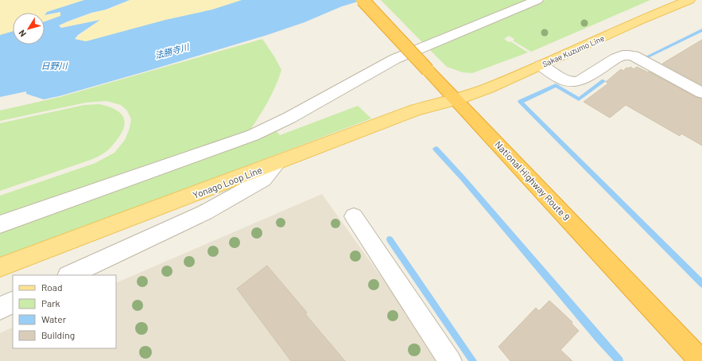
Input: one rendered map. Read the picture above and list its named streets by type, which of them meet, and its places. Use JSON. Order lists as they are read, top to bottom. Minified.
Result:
{"streets":{"highway":["National Highway Route 9"],"main road":["Sakae Kuzumo Line","Yonago Loop Line"]},"crossings":[["Sakae Kuzumo Line","National Highway Route 9"],["Sakae Kuzumo Line","Yonago Loop Line"],["National Highway Route 9","Yonago Loop Line"]],"water":["法勝寺川","日野川"],"legend":["Road","Park","Water","Building"],"north":"bottom left"}
